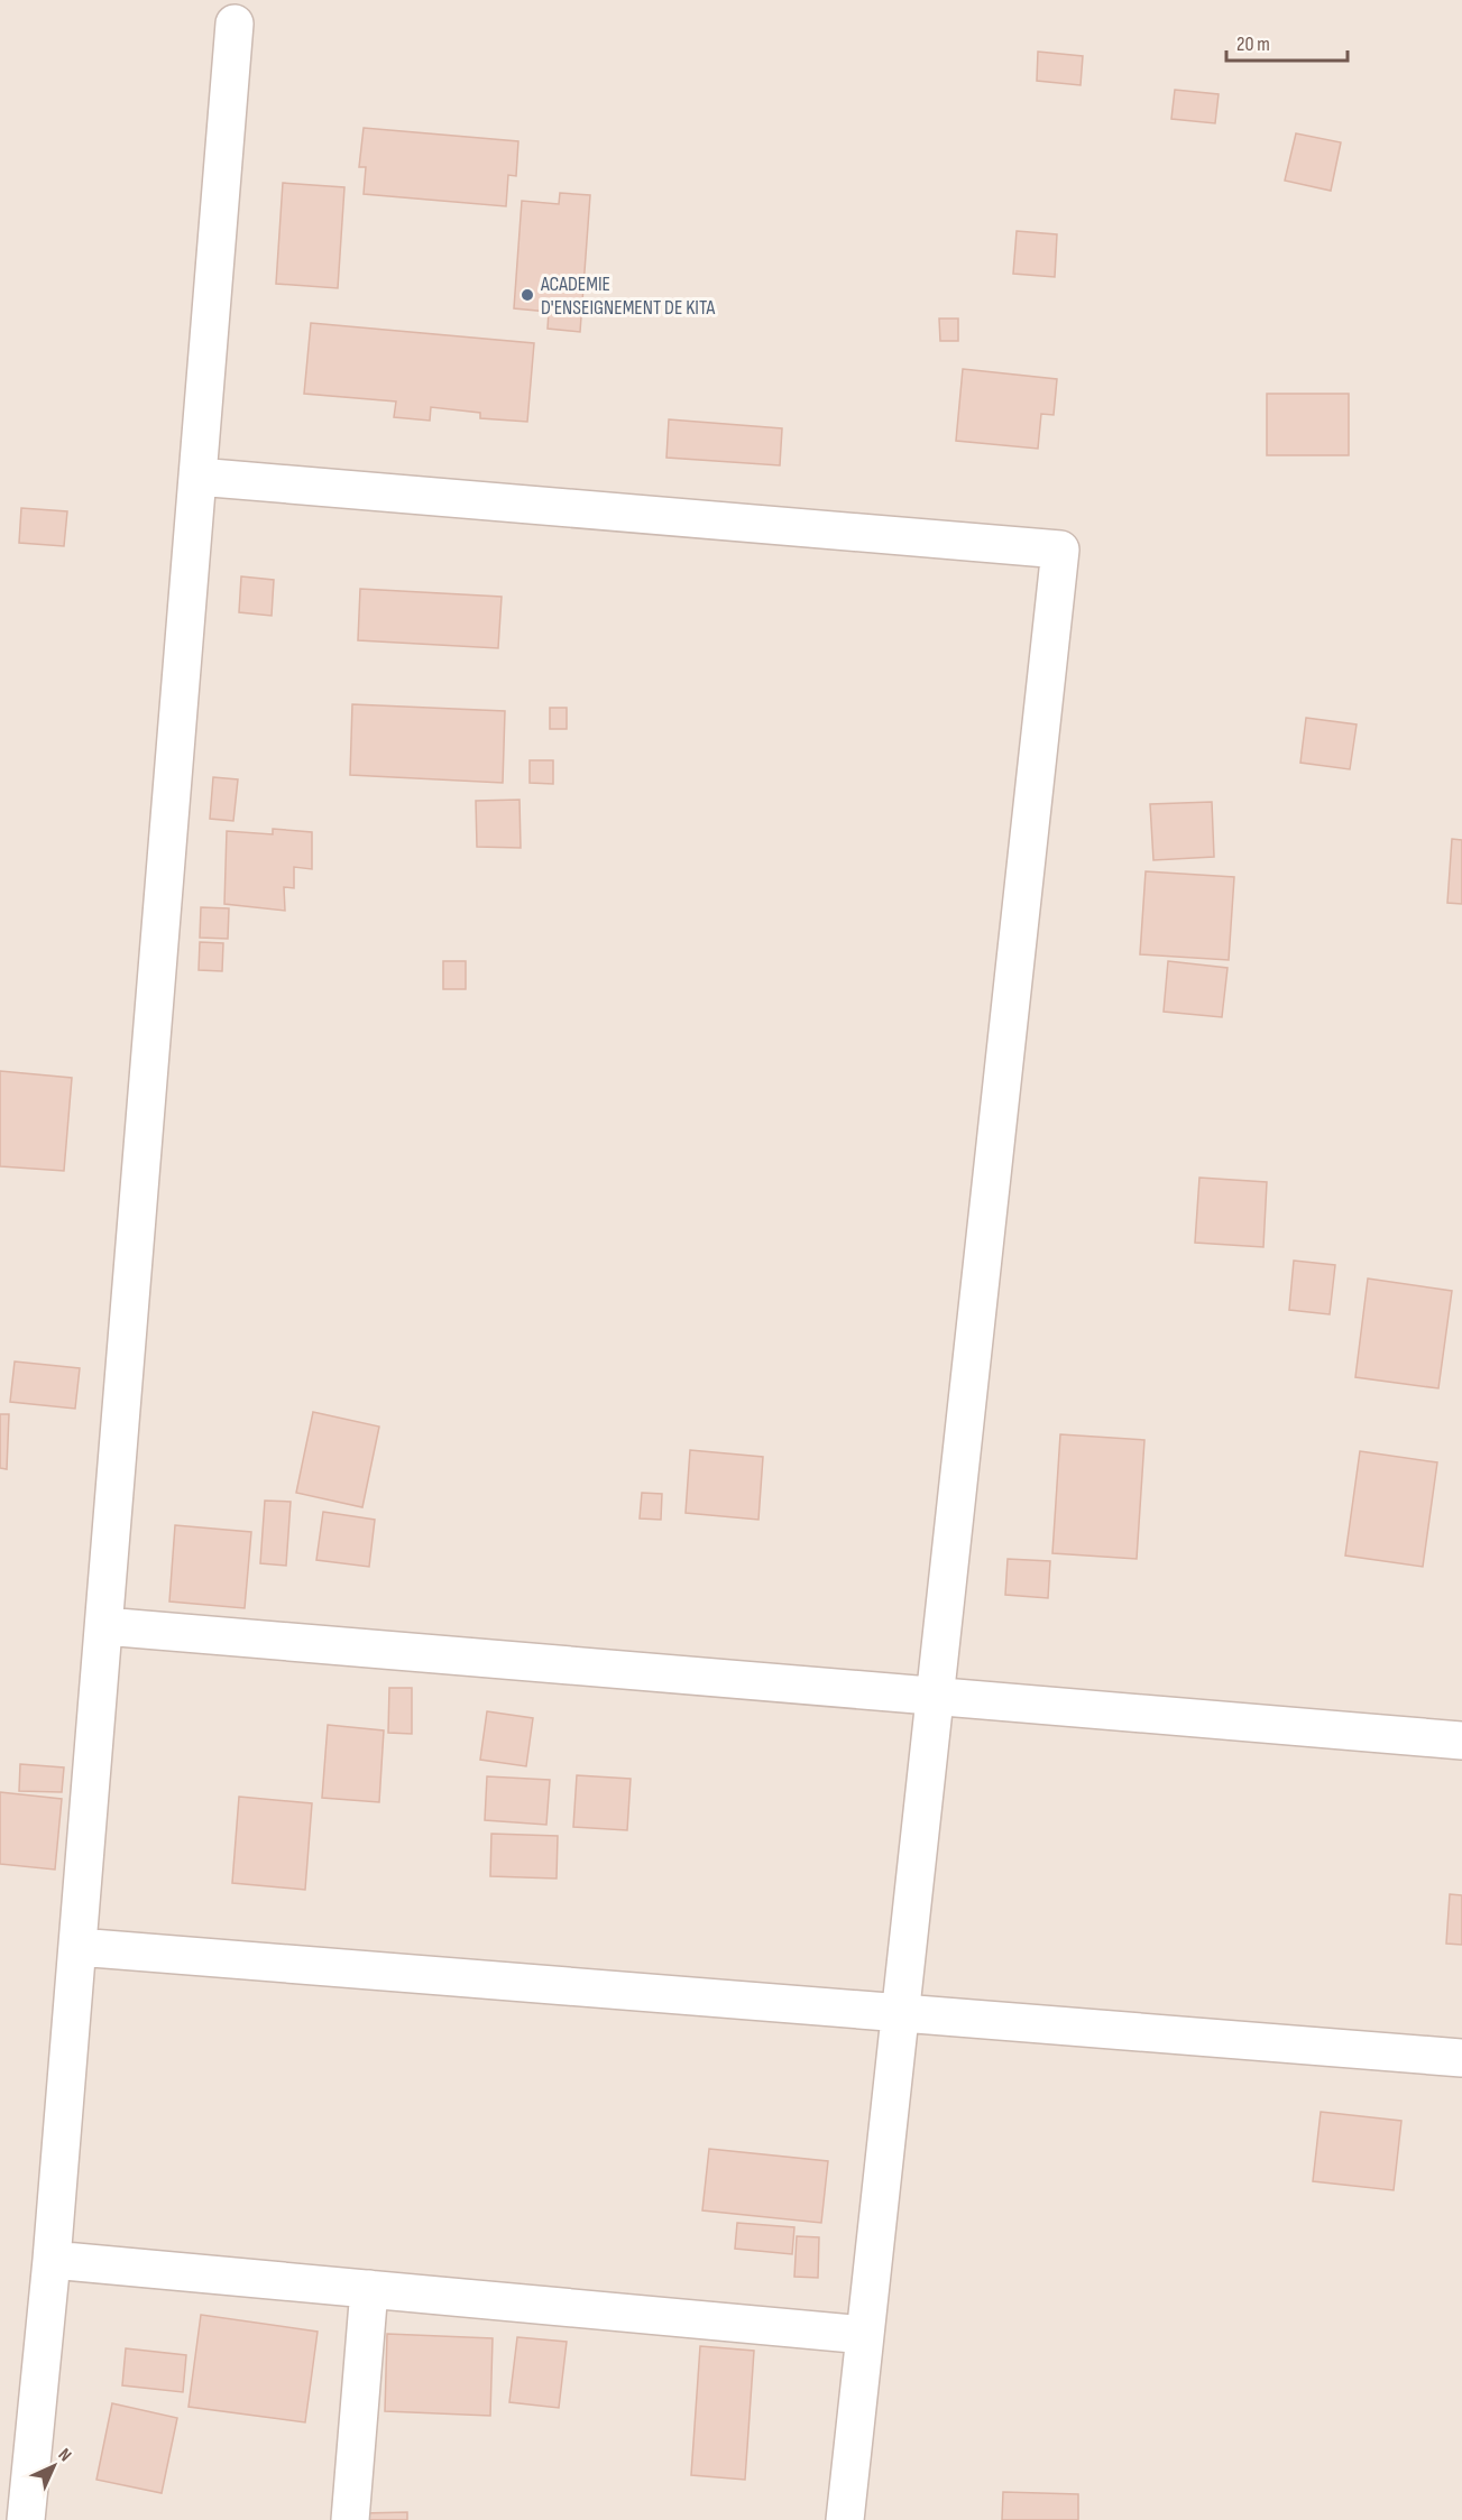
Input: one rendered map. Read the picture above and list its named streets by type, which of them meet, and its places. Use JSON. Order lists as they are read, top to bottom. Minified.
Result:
{"places":["ACADEMIE D'ENSEIGNEMENT DE KITA"],"scale_bar":"20 m","north":"top right"}
